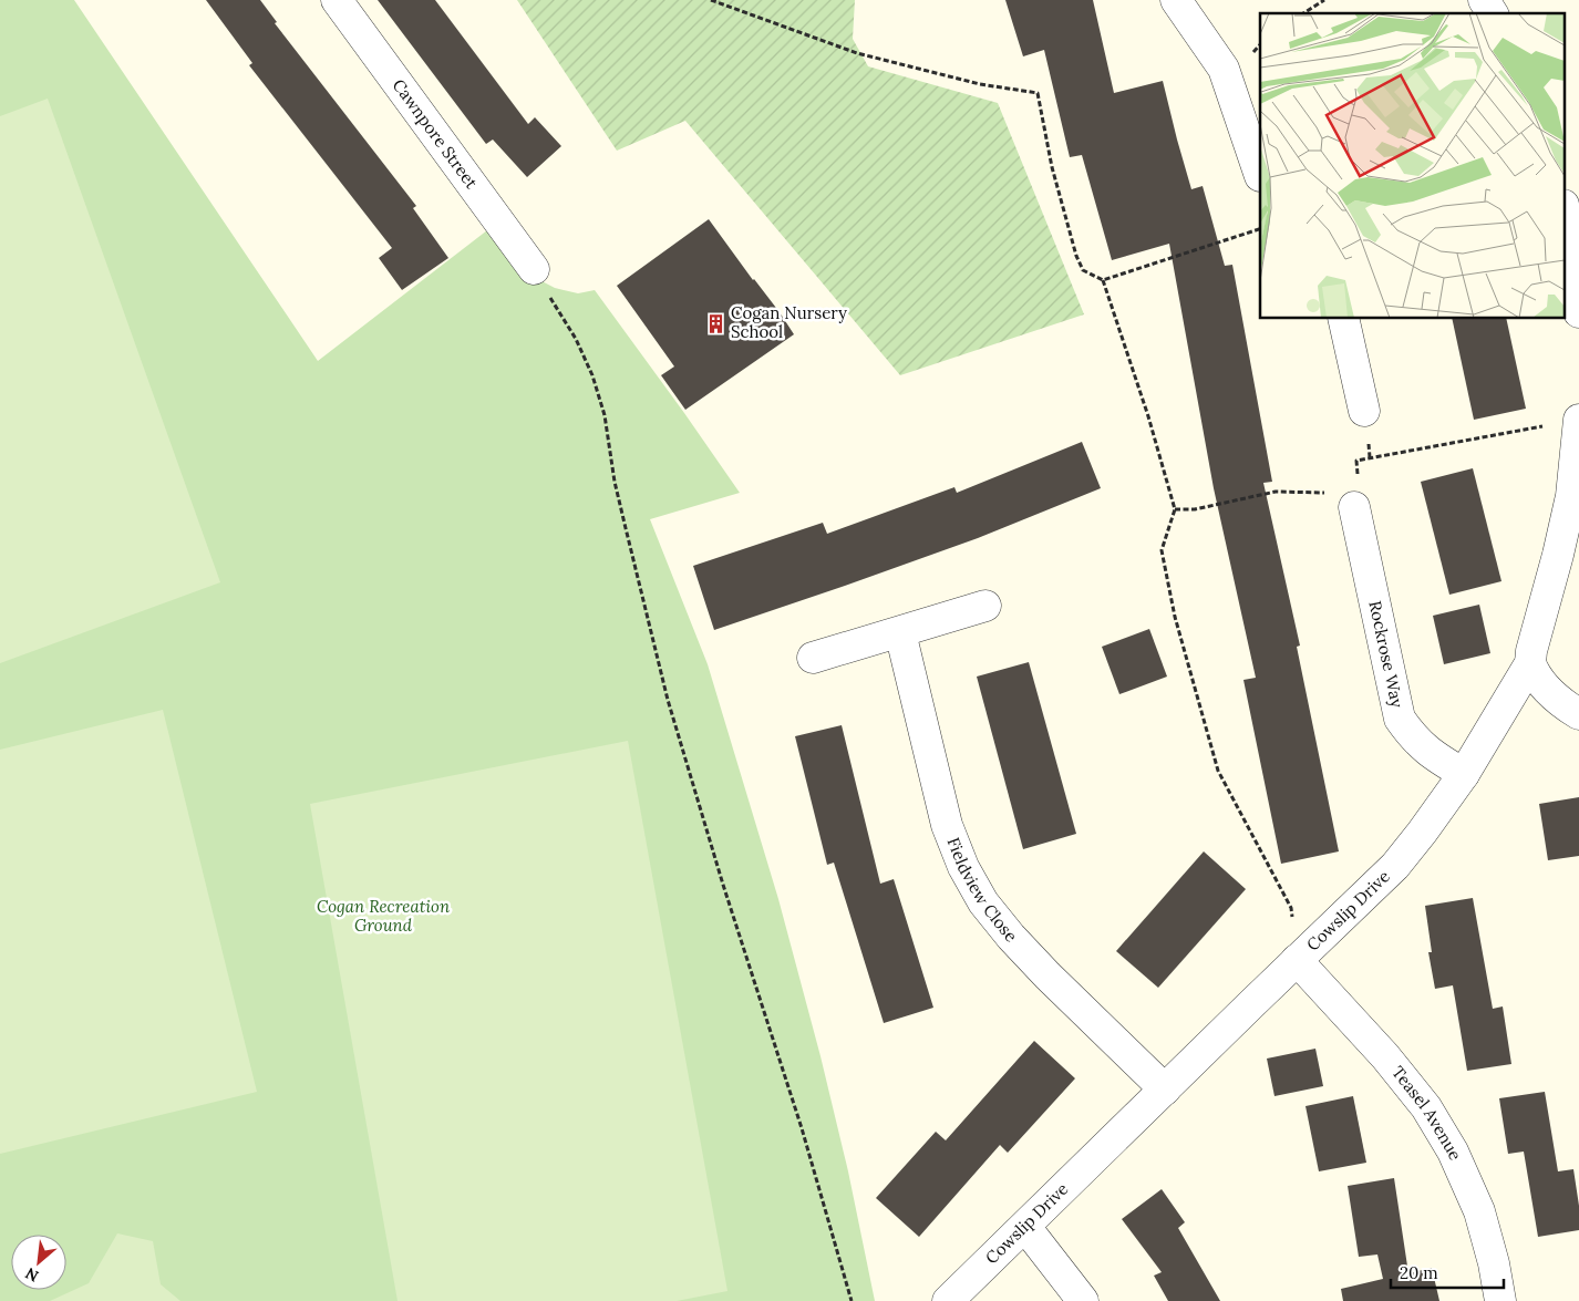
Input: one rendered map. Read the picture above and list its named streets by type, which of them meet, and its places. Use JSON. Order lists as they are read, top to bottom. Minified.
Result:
{"streets":{"street":["Cawnpore Street","Rockrose Way","Fieldview Close","Cowslip Drive","Teasel Avenue"]},"crossings":[["Rockrose Way","Cowslip Drive"],["Fieldview Close","Cowslip Drive"],["Cowslip Drive","Teasel Avenue"]],"parks":["Cogan Recreation Ground"],"places":{"building":["Cogan Nursery School"]},"scale_bar":"20 m","north":"bottom left"}
